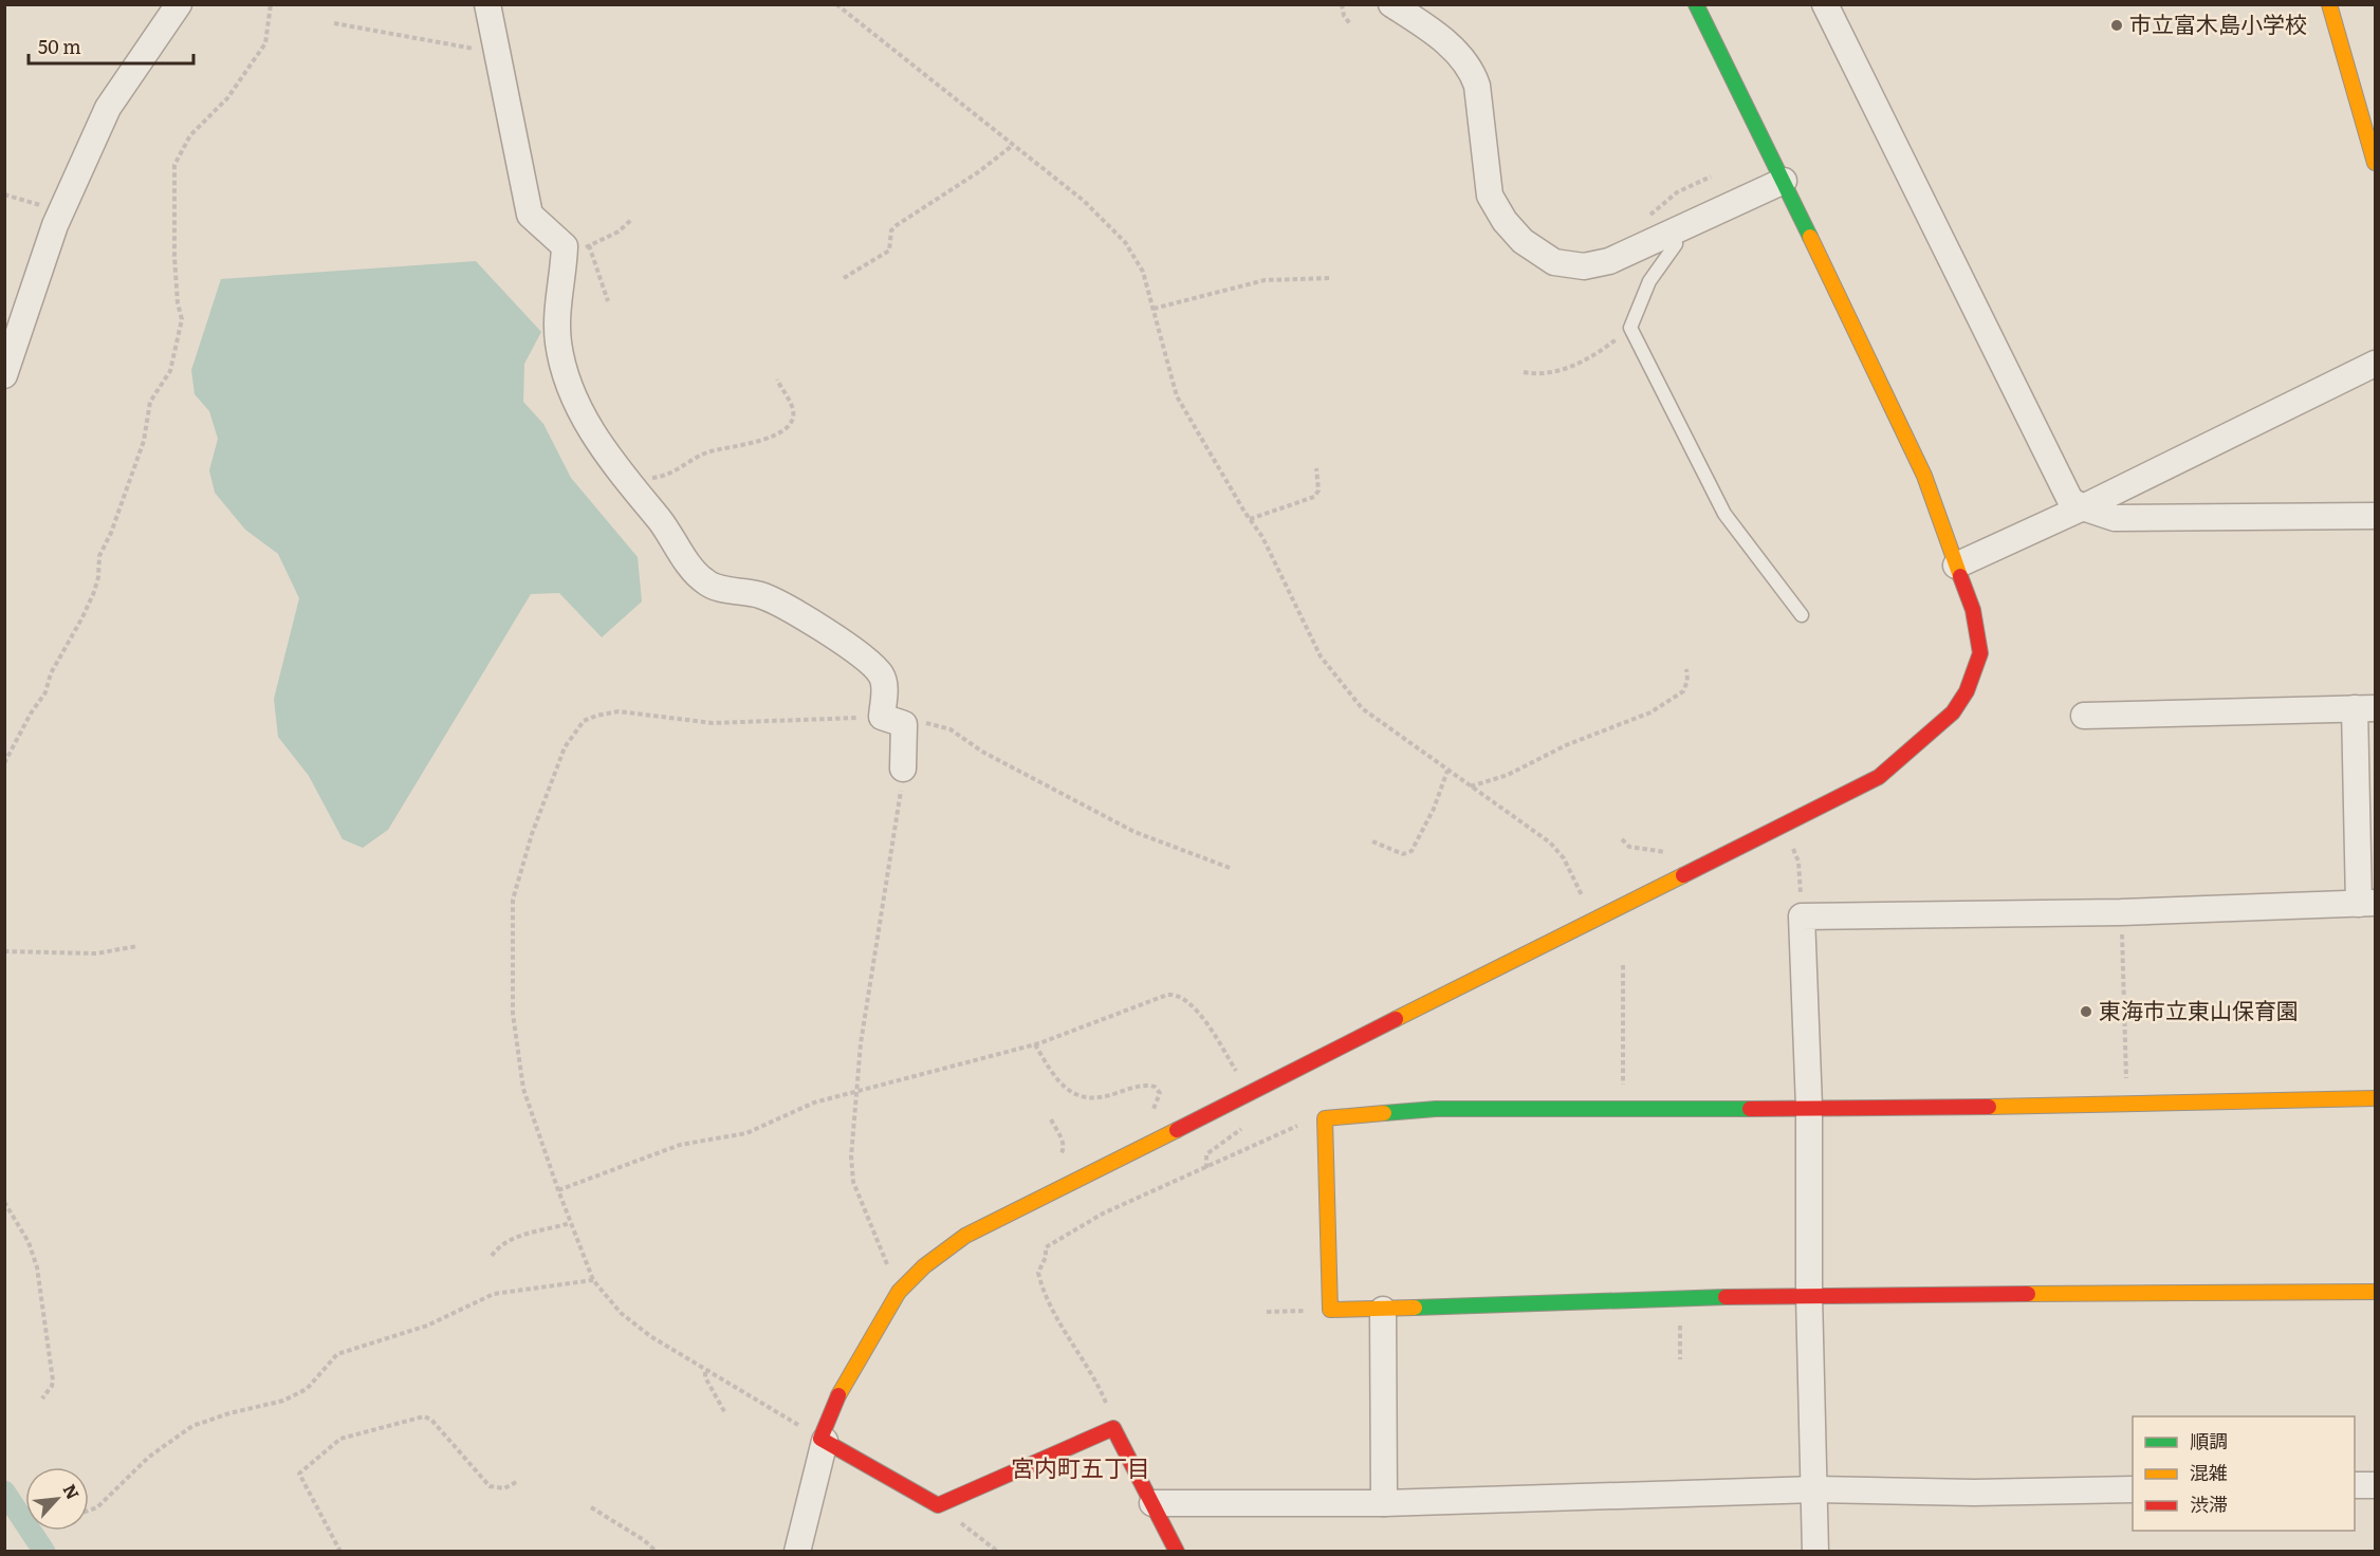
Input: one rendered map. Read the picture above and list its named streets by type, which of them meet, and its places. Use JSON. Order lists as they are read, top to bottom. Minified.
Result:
{"districts":["宮内町五丁目"],"places":["市立富木島小学校","東海市立東山保育園"],"legend":["順調","混雑","渋滞"],"scale_bar":"50 m","north":"top right"}
